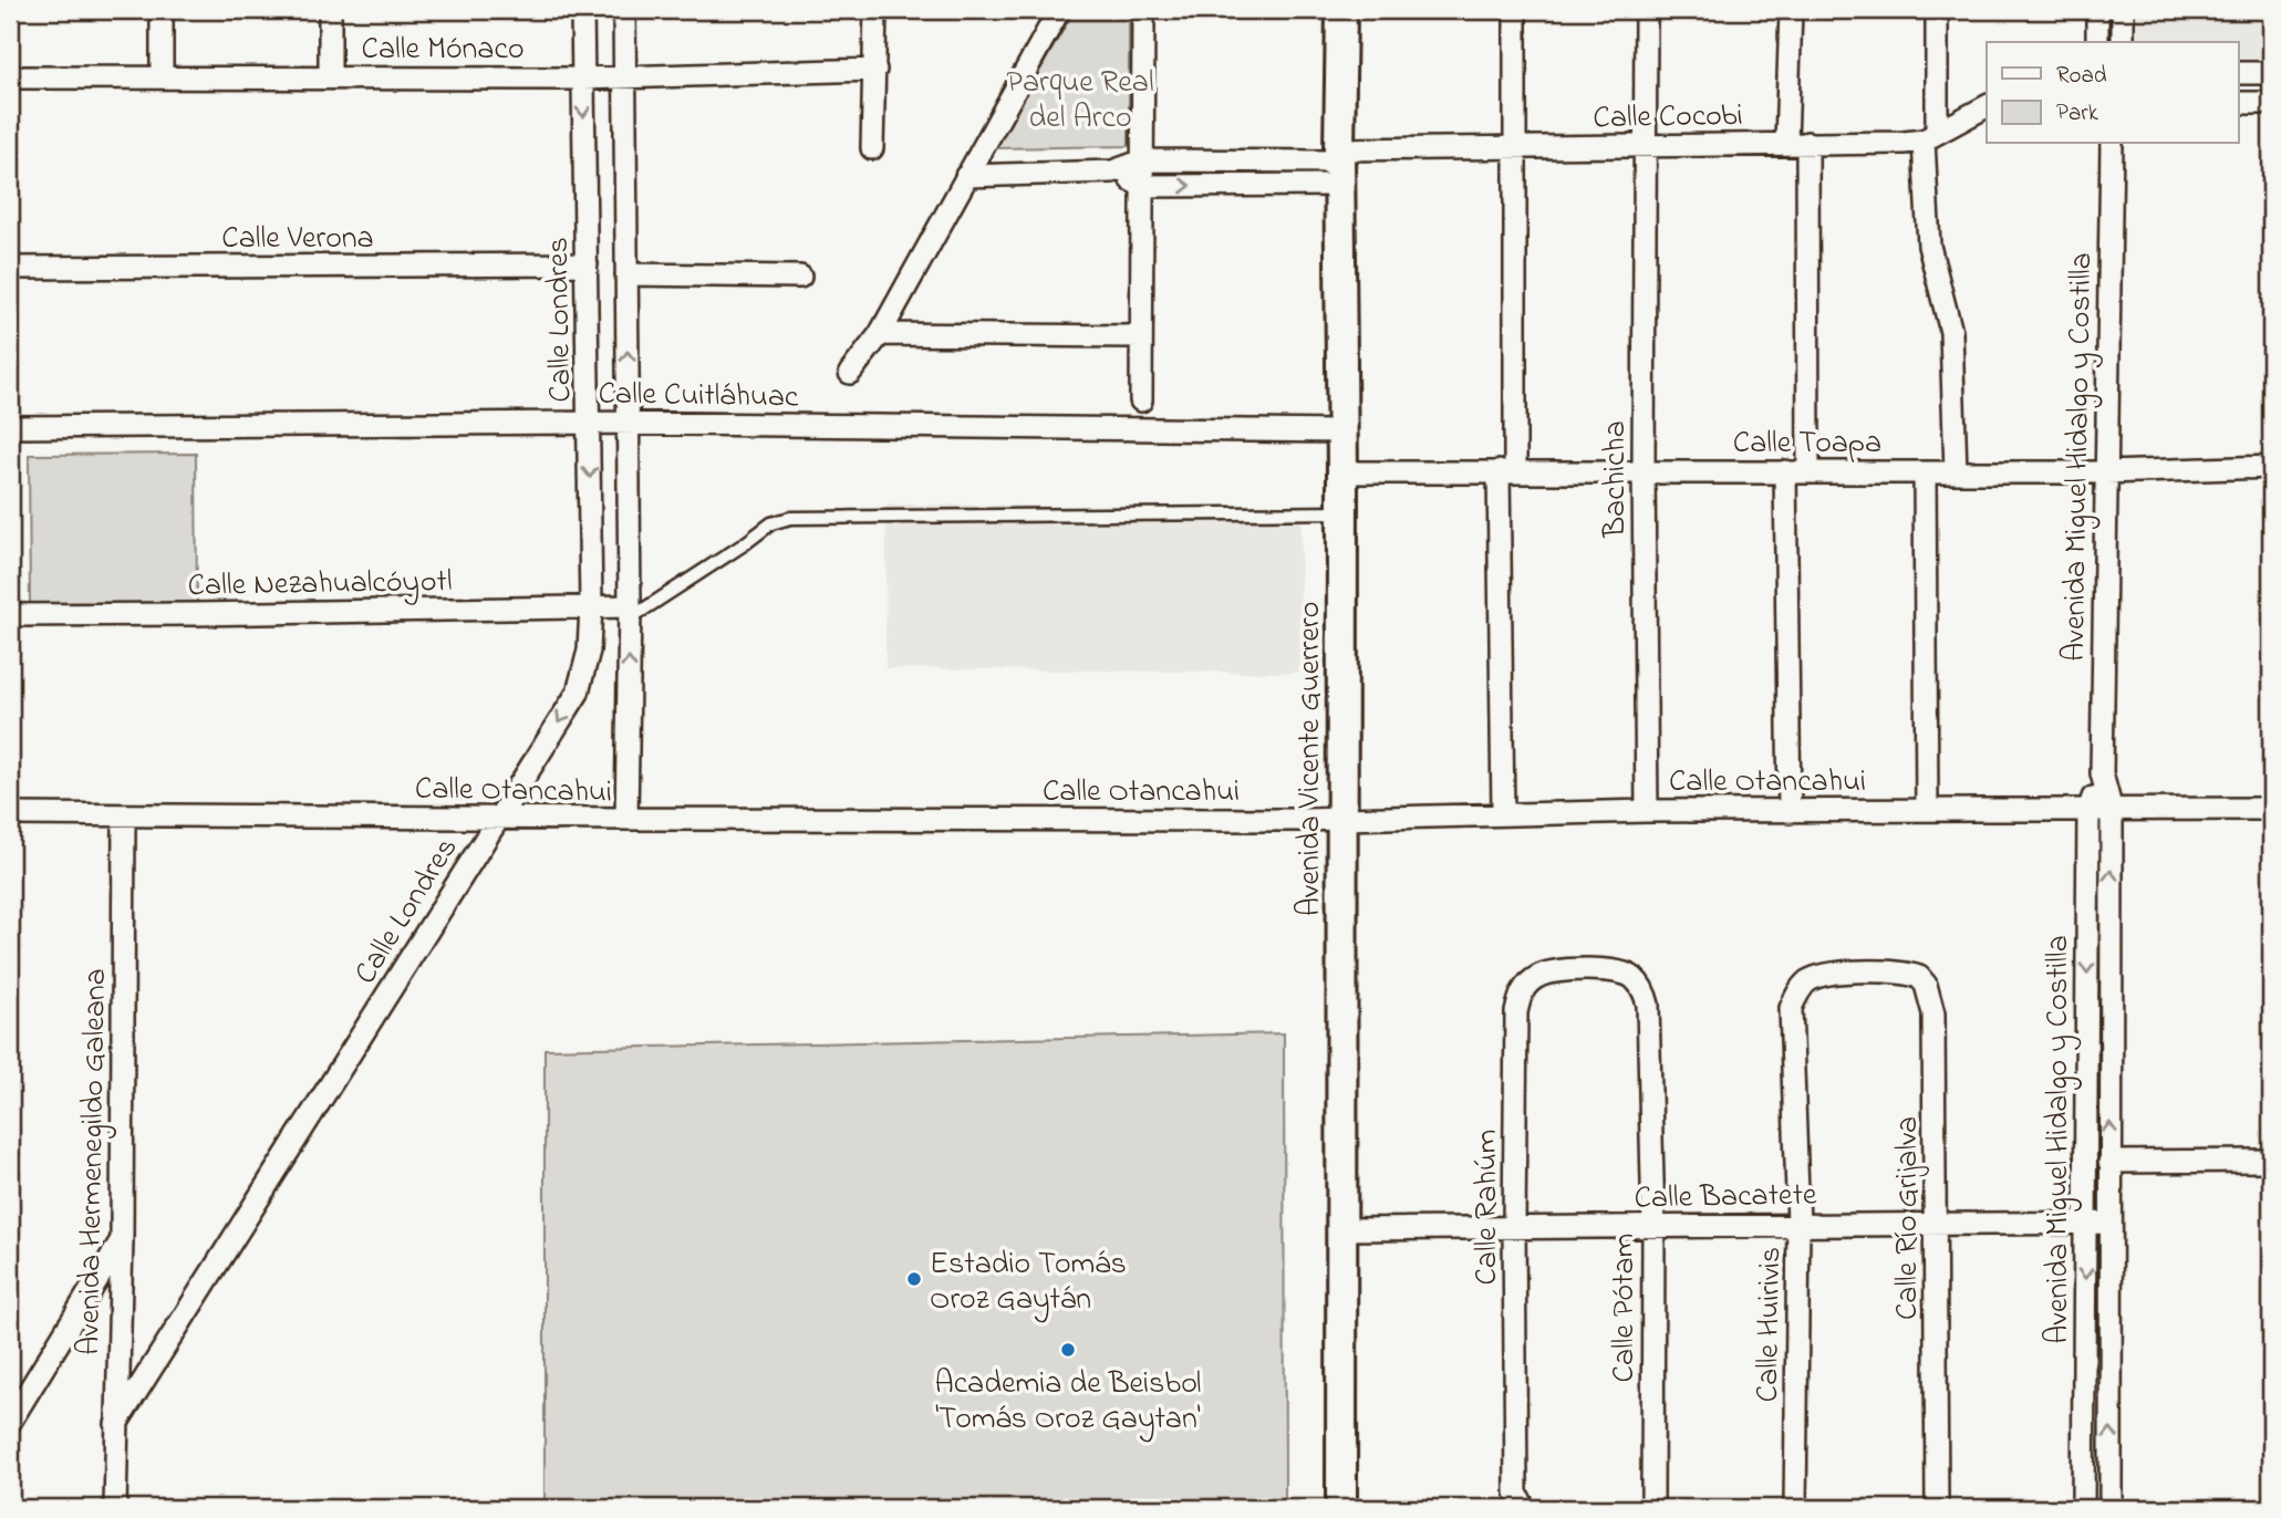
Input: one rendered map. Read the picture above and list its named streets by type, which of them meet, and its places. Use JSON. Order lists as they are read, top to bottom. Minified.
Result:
{"streets":{"main road":["Avenida Vicente Guerrero"],"street":["Calle Mónaco","Calle Cocobi","Calle Verona","Calle Londres","Calle Cuitláhuac","Calle Toapa","Avenida Miguel Hidalgo y Costilla","Bachicha","Calle Nezahualcóyotl","Calle Otancahui","Avenida Hermenegildo Galeana","Calle Bacatete","Calle Rahúm","Calle Río Grijalva","Calle Pótam","Calle Huirivis"]},"crossings":[["Calle Mónaco","Calle Londres"],["Calle Cocobi","Bachicha"],["Calle Cocobi","Avenida Vicente Guerrero"],["Calle Verona","Calle Londres"],["Calle Londres","Calle Cuitláhuac"],["Calle Londres","Calle Nezahualcóyotl"],["Calle Londres","Calle Otancahui"],["Calle Londres","Avenida Hermenegildo Galeana"],["Calle Cuitláhuac","Avenida Vicente Guerrero"],["Calle Toapa","Avenida Miguel Hidalgo y Costilla"],["Calle Toapa","Bachicha"],["Calle Toapa","Avenida Vicente Guerrero"],["Avenida Miguel Hidalgo y Costilla","Calle Otancahui"],["Avenida Miguel Hidalgo y Costilla","Calle Bacatete"],["Bachicha","Calle Otancahui"],["Avenida Vicente Guerrero","Calle Otancahui"],["Avenida Vicente Guerrero","Calle Bacatete"],["Calle Otancahui","Avenida Hermenegildo Galeana"],["Calle Bacatete","Calle Rahúm"],["Calle Bacatete","Calle Río Grijalva"],["Calle Bacatete","Calle Pótam"],["Calle Bacatete","Calle Huirivis"],["Calle Rahúm","Calle Pótam"],["Calle Río Grijalva","Calle Huirivis"]],"parks":["Parque Real del Arco"],"places":["Estadio Tomás Oroz Gaytán","Academia de Beisbol 'Tomás Oroz Gaytan'"],"legend":["Road","Park"]}
